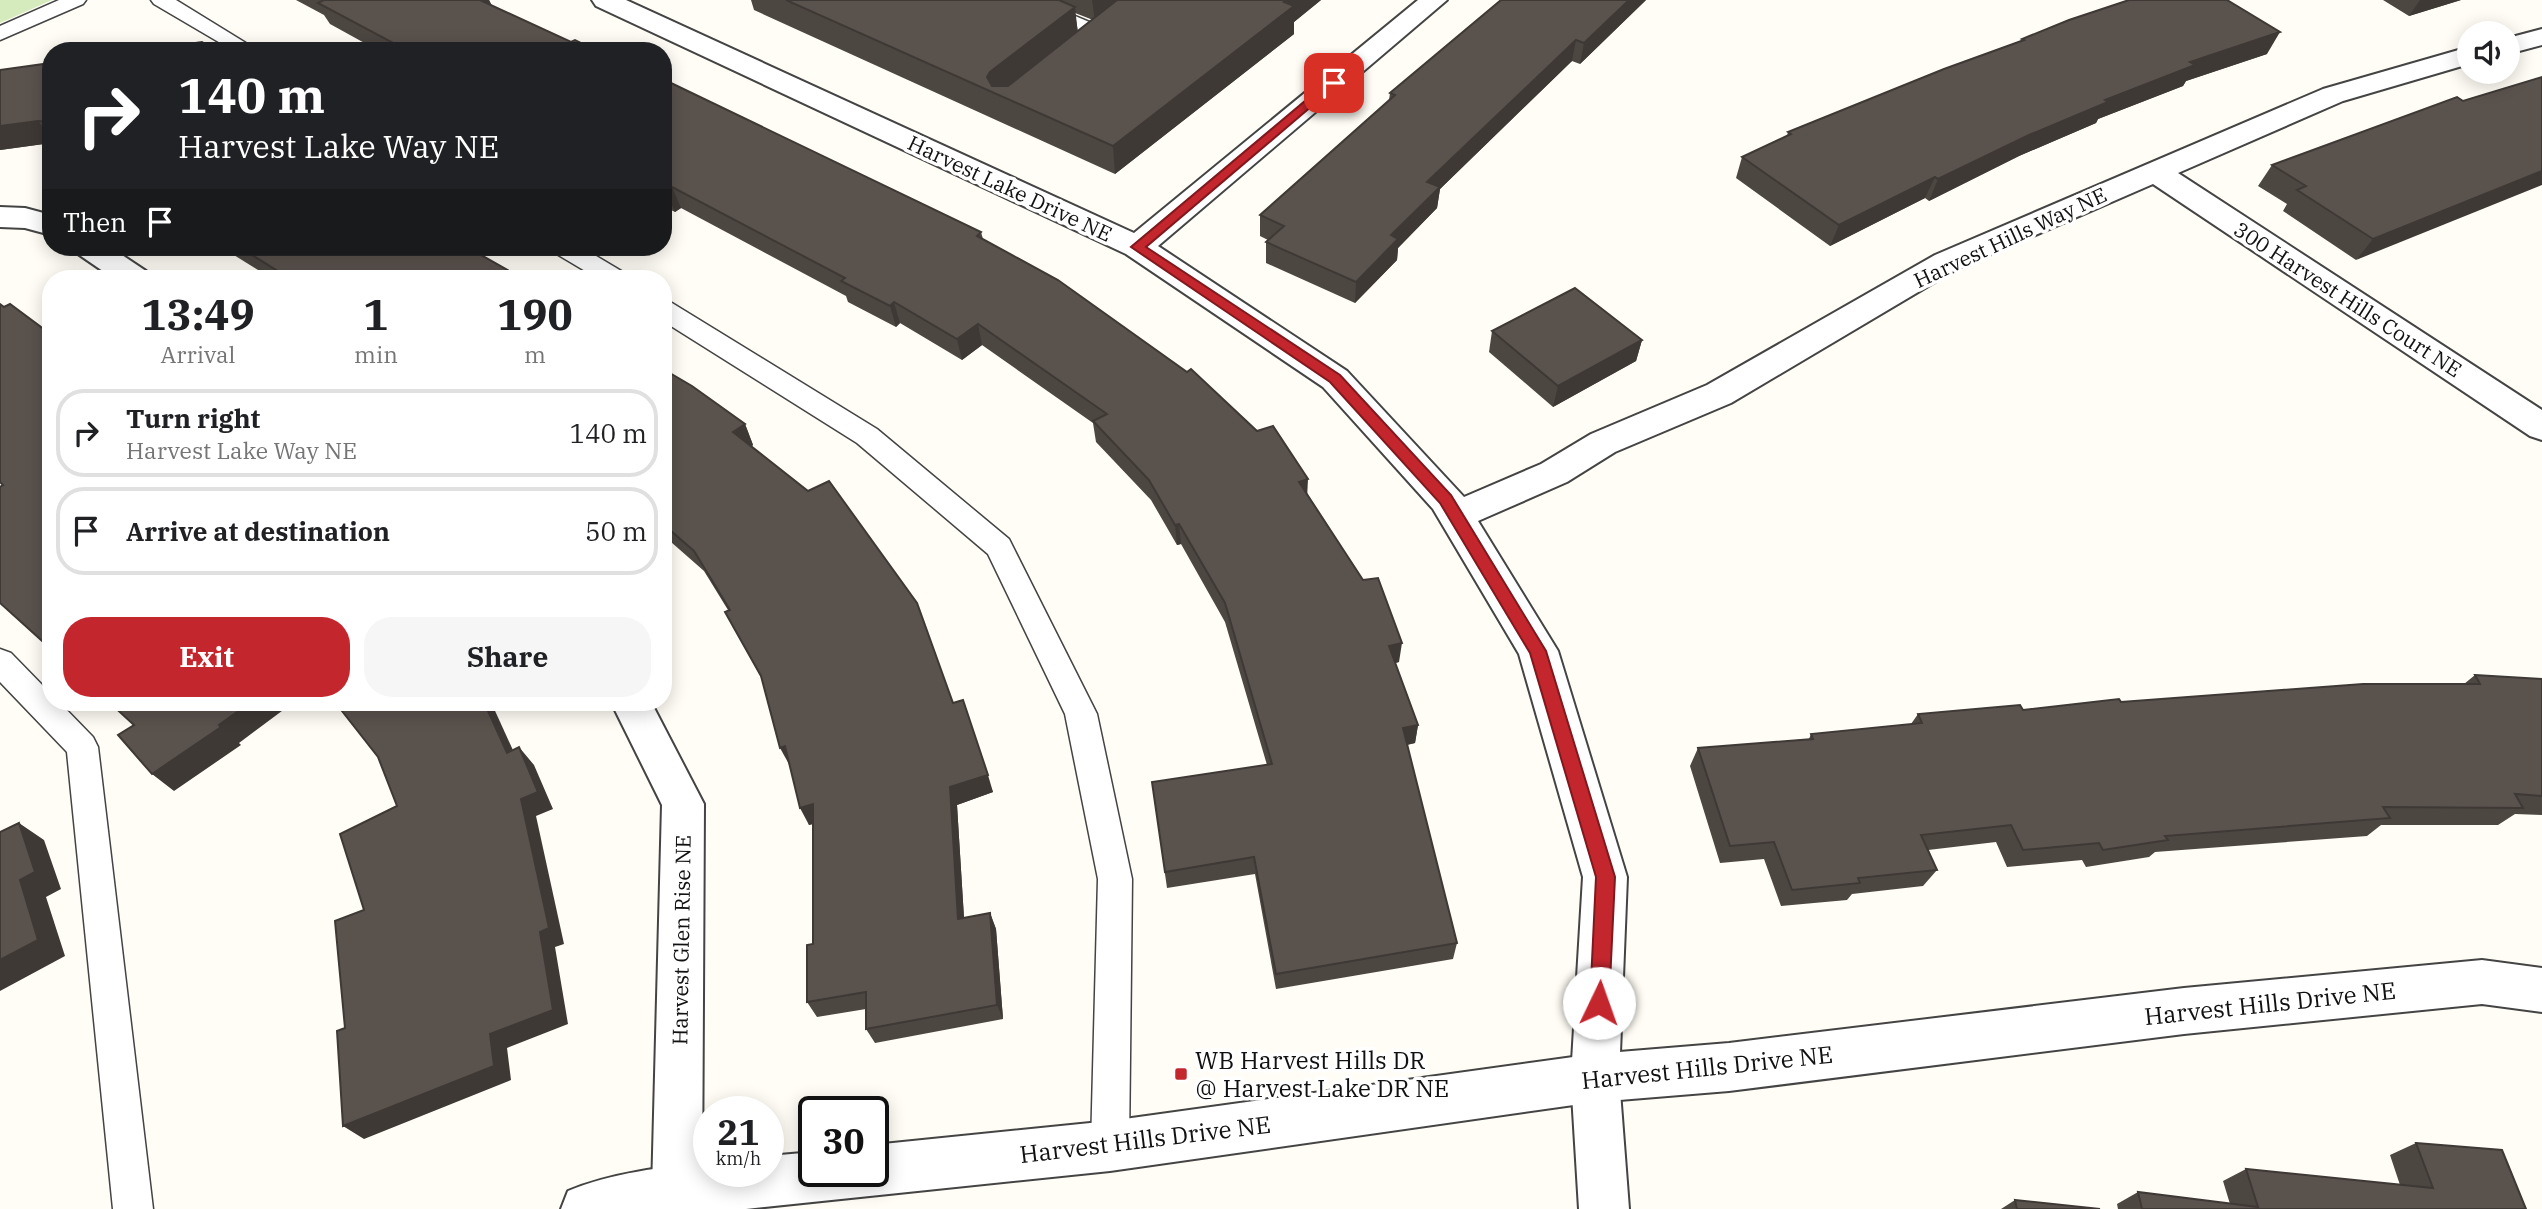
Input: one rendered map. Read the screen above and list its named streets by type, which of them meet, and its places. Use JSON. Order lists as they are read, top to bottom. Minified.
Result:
{"streets":{"street":["Harvest Lake Drive NE","Harvest Hills Way NE","300 Harvest Hills Court NE","Harvest Glen Rise NE","Harvest Hills Drive NE"]},"crossings":[["Harvest Lake Drive NE","Harvest Hills Way NE"],["Harvest Lake Drive NE","Harvest Hills Drive NE"],["Harvest Hills Way NE","300 Harvest Hills Court NE"],["Harvest Glen Rise NE","Harvest Hills Drive NE"]],"places":{"transit":["WB Harvest Hills DR @ Harvest Lake DR NE"]},"page":{"turn":["140 m","Harvest Lake Way NE"],"then":"Then","eta":["13:49","Arrival","1","min","190","m"],"list":[{"name":"Turn right","note":"Harvest Lake Way NE","value":"140 m"},{"name":"Arrive at destination","value":"50 m"}],"buttons":["Exit","Share"],"speed":"21 km/h","limit":"30"}}
